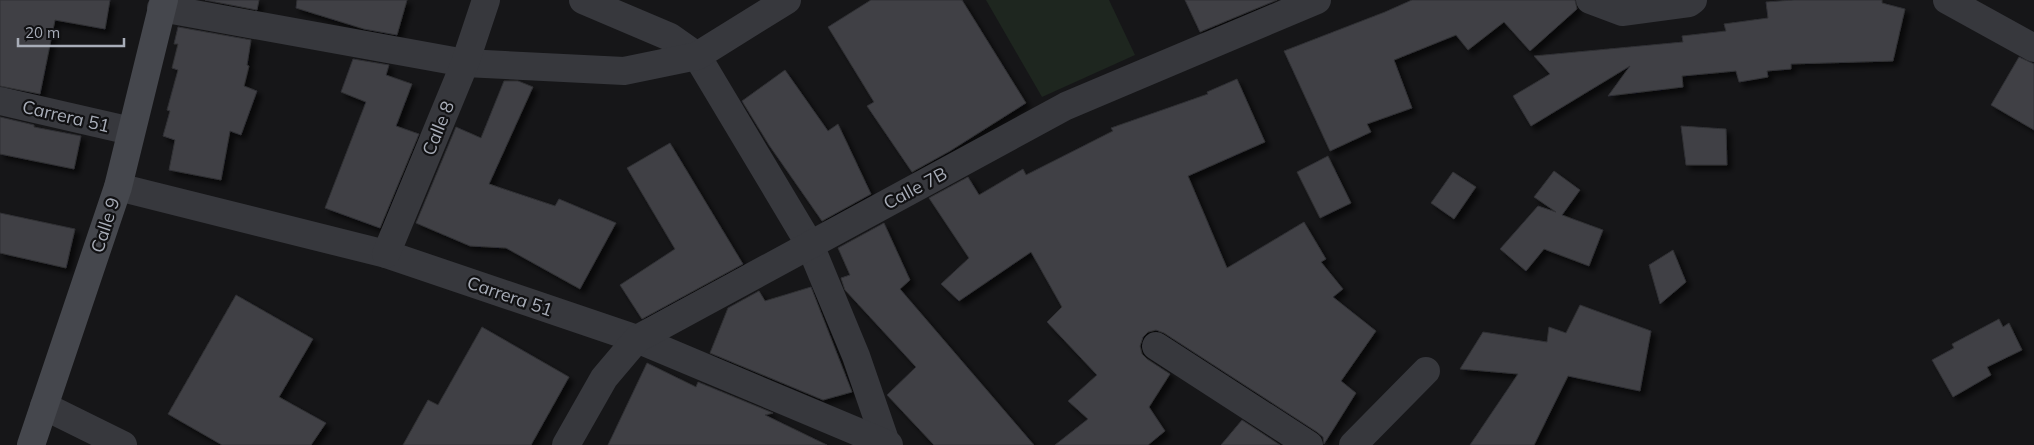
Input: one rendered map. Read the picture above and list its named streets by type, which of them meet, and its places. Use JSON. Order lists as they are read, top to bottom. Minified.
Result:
{"streets":{"street":["Carrera 51","Calle 8","Calle 7B","Calle 9"]},"crossings":[["Carrera 51","Calle 8"],["Carrera 51","Calle 7B"],["Carrera 51","Calle 9"]],"scale_bar":"20 m"}
